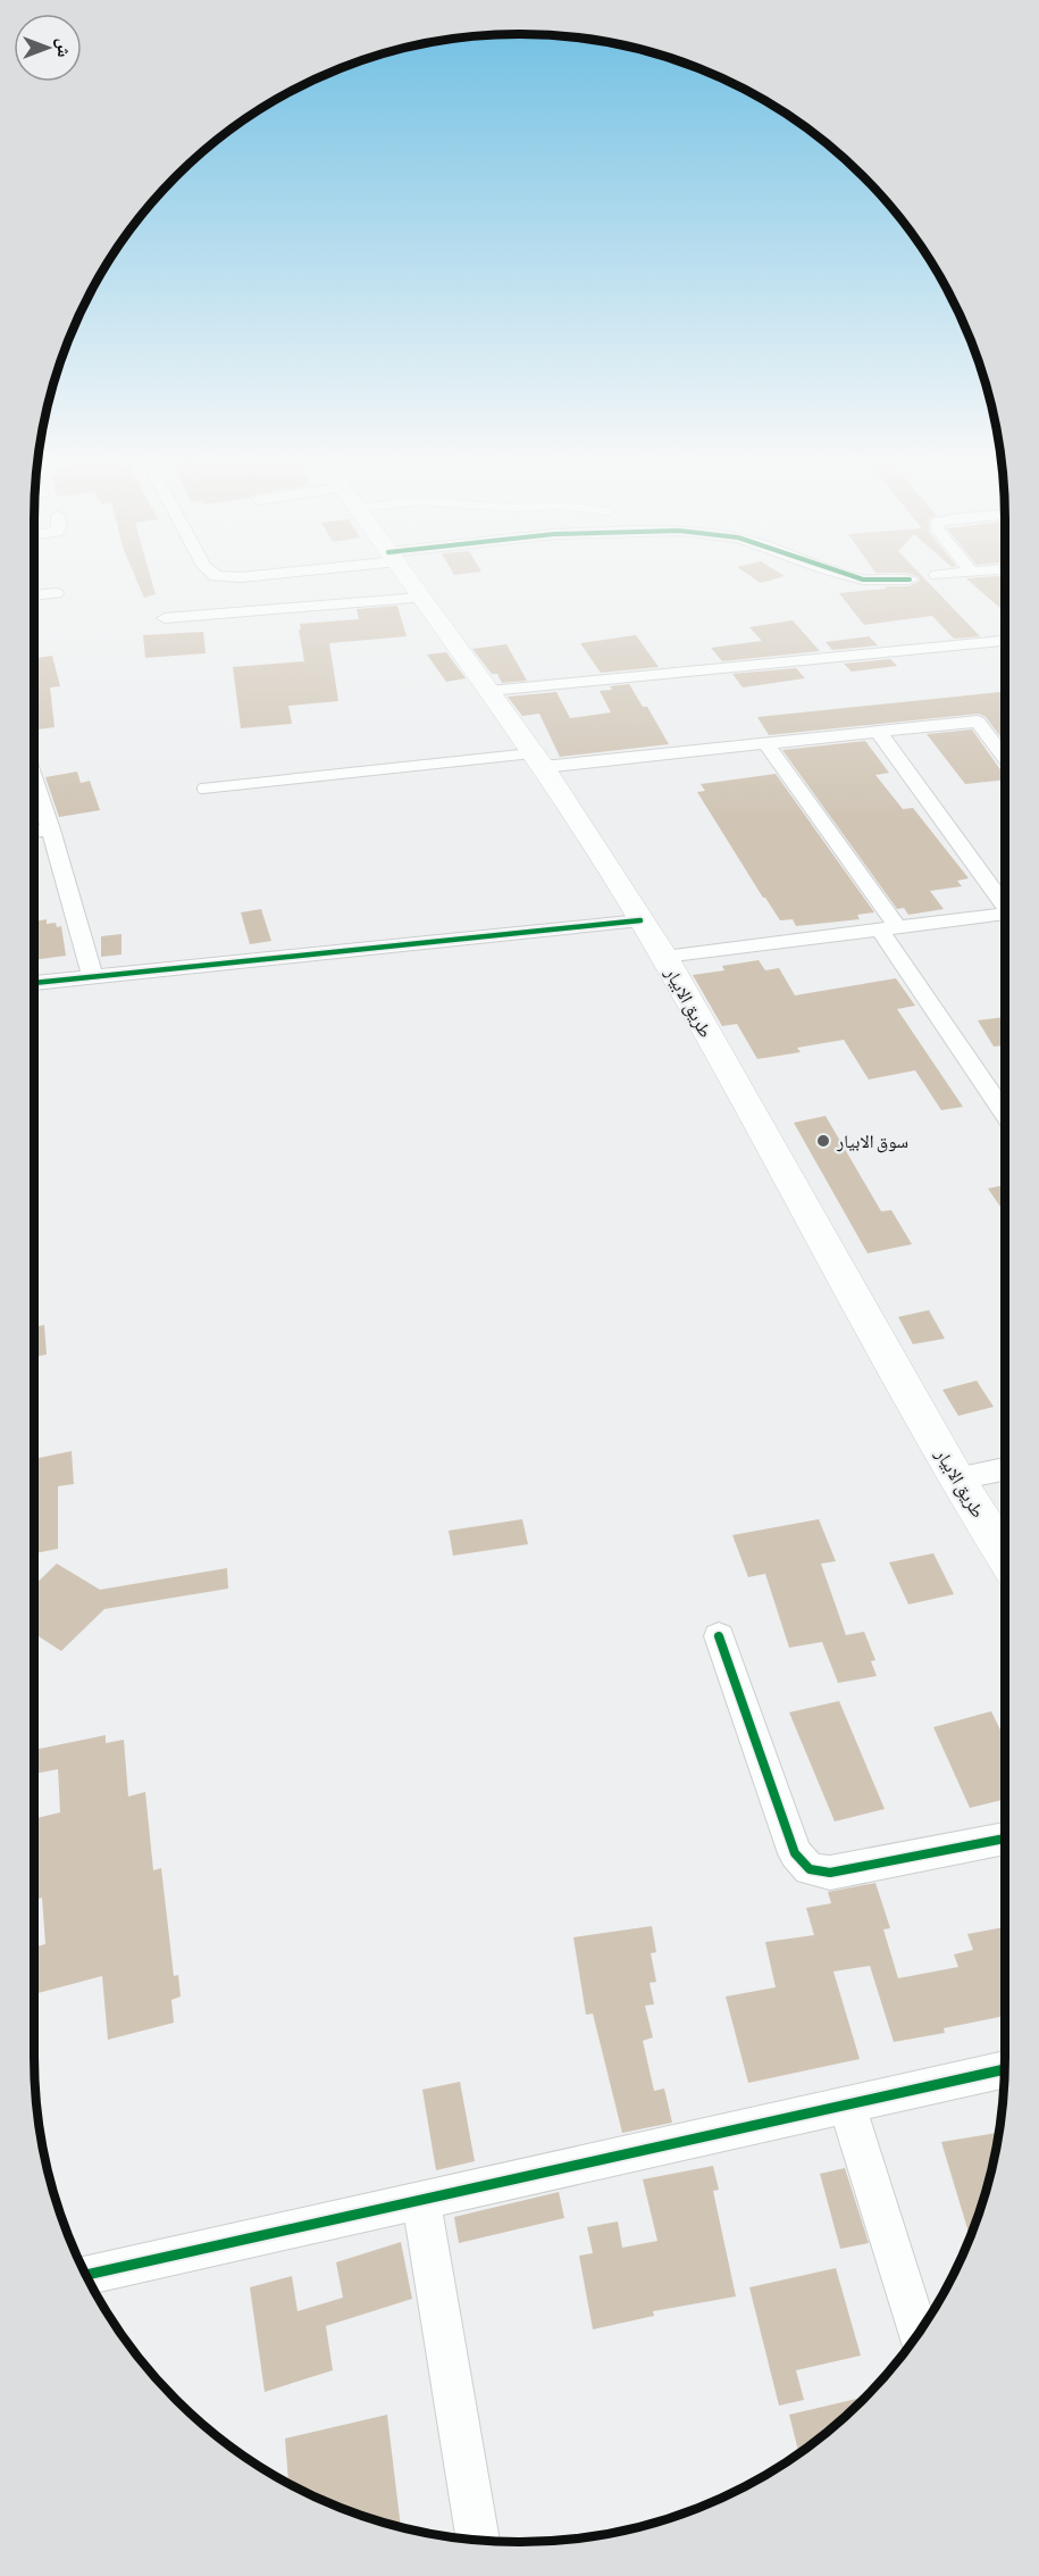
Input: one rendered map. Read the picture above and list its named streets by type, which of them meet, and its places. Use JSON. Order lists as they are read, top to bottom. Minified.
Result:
{"streets":{"main road":["طريق الابيار"]},"places":["سوق الابيار"],"north":"right"}
